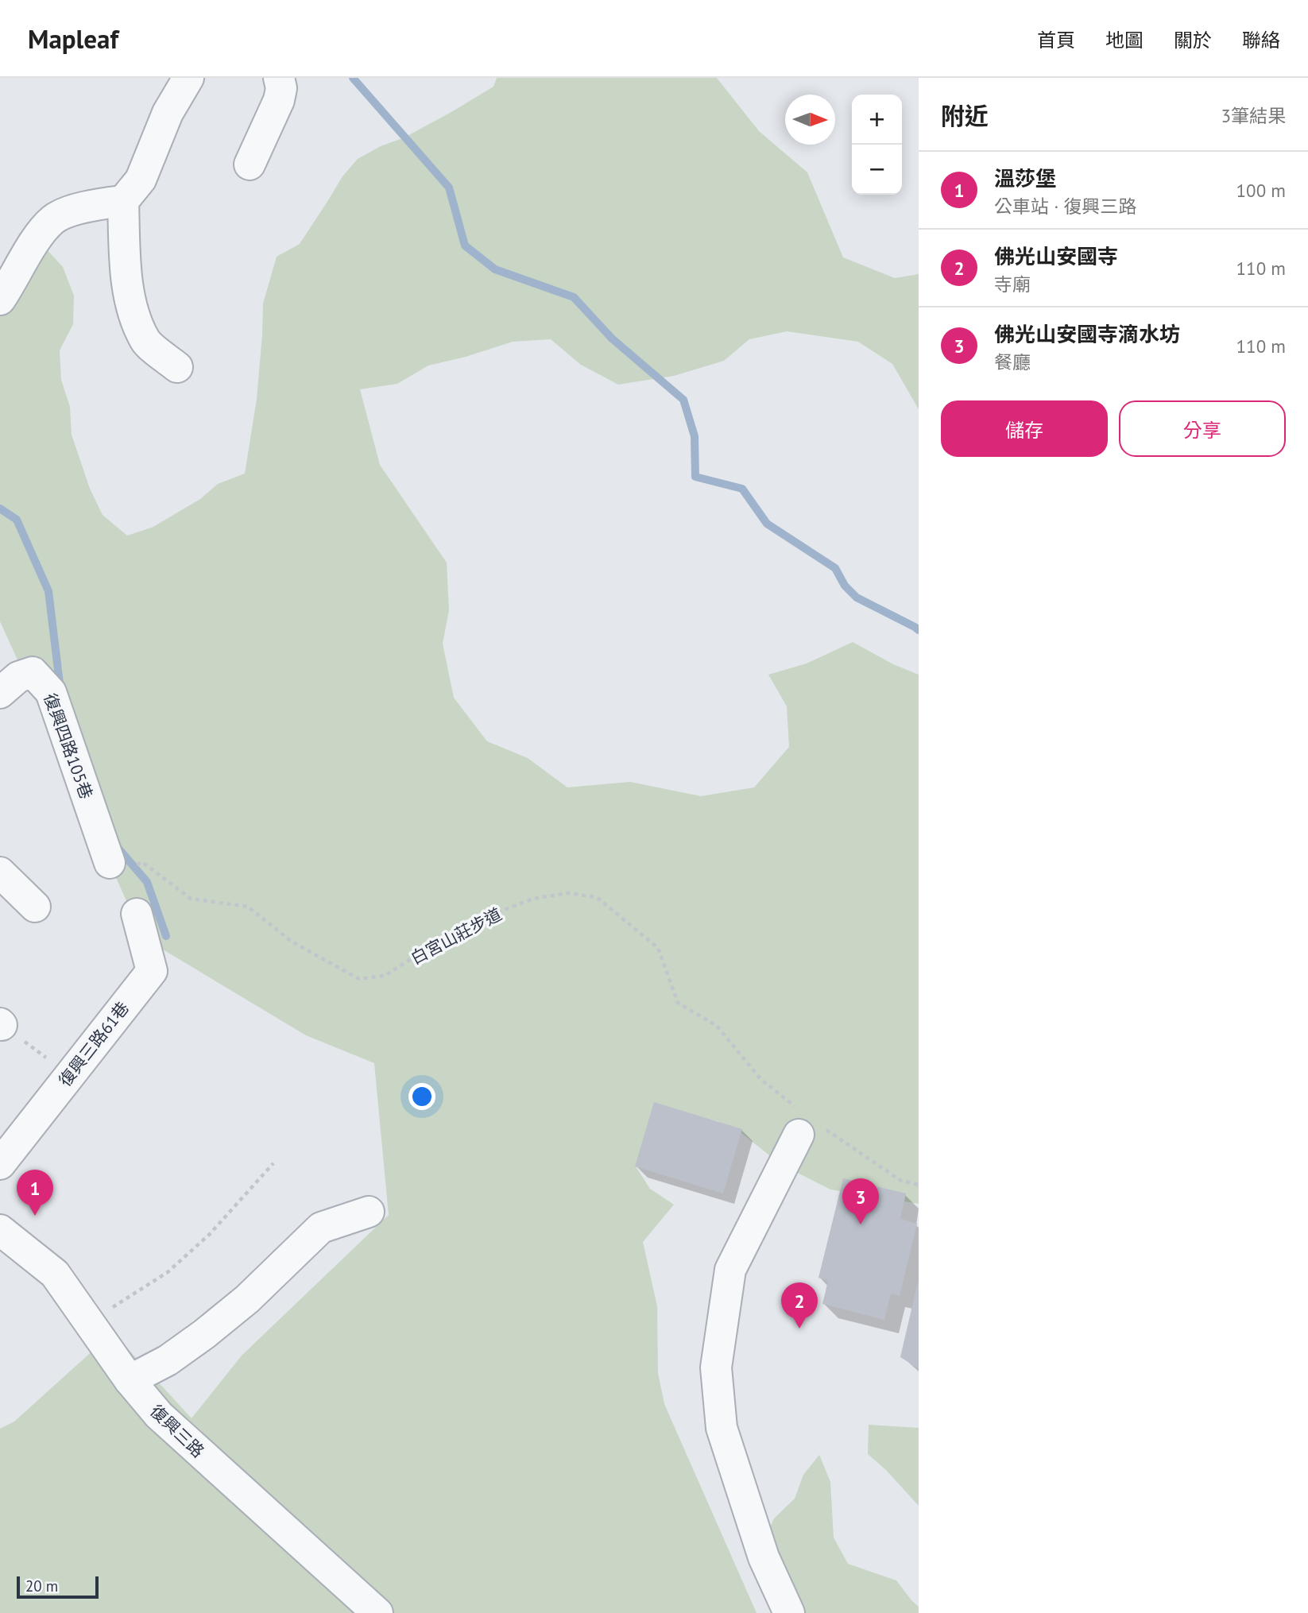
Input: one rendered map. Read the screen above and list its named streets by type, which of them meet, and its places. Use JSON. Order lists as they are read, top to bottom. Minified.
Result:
{"streets":{"street":["復興四路105巷","復興三路61巷","復興三路"],"path":["白宮山莊步道"]},"crossings":[["復興四路105巷","白宮山莊步道"]],"scale_bar":"20 m","north":"right","page":{"header":"Mapleaf","nav":["首頁","地圖","關於","聯絡"],"heading":["附近","3筆結果"],"map_buttons":["+","−"],"list":[{"mark":"1","name":"溫莎堡","note":"公車站 · 復興三路","value":"100 m"},{"mark":"2","name":"佛光山安國寺","note":"寺廟","value":"110 m"},{"mark":"3","name":"佛光山安國寺滴水坊","note":"餐廳","value":"110 m"}],"buttons":["儲存","分享"],"pins":["1","3","2"],"scale":"20 m"}}
